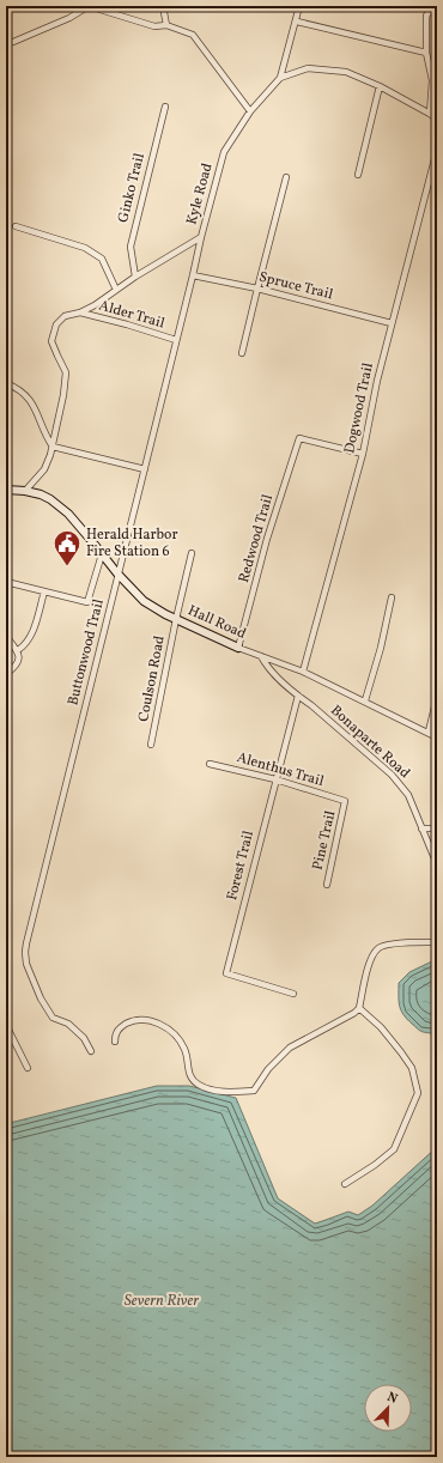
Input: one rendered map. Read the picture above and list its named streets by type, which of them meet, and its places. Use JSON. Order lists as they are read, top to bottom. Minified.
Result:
{"streets":{"street":["Ginko Trail","Kyle Road","Spruce Trail","Alder Trail","Dogwood Trail","Redwood Trail","Hall Road","Buttonwood Trail","Coulson Road","Bonaparte Road","Alenthus Trail","Pine Trail","Forest Trail"]},"crossings":[["Ginko Trail","Kyle Road"],["Kyle Road","Alder Trail"],["Kyle Road","Buttonwood Trail"],["Spruce Trail","Dogwood Trail"],["Spruce Trail","Buttonwood Trail"],["Alder Trail","Buttonwood Trail"],["Dogwood Trail","Redwood Trail"],["Dogwood Trail","Hall Road"],["Redwood Trail","Hall Road"],["Hall Road","Buttonwood Trail"],["Hall Road","Coulson Road"],["Hall Road","Bonaparte Road"],["Bonaparte Road","Forest Trail"],["Alenthus Trail","Pine Trail"],["Alenthus Trail","Forest Trail"]],"water":["Severn River"],"places":{"public building":["Herald Harbor Fire Station 6"]},"north":"top right"}
